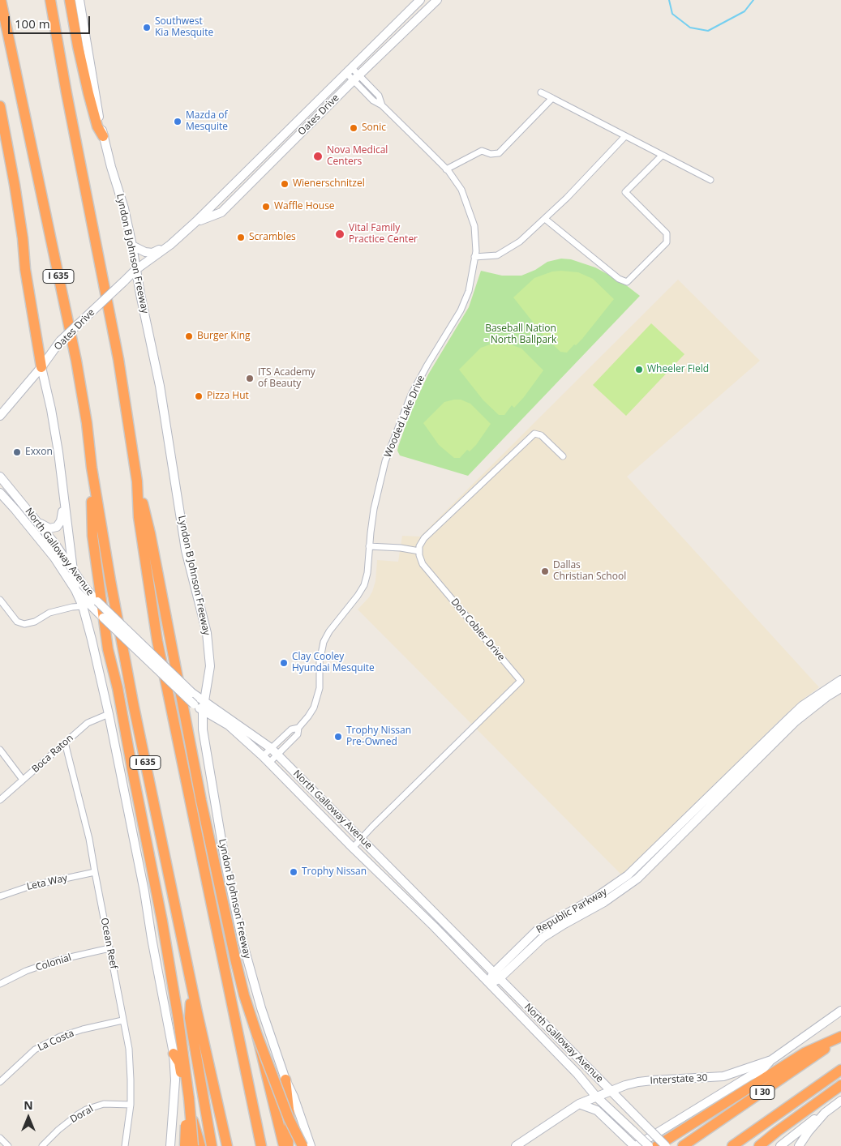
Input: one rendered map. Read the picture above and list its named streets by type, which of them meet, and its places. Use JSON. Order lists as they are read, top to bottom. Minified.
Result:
{"streets":{"highway":["I 635","I 30"],"main road":["Oates Drive","Lyndon B Johnson Freeway","North Galloway Avenue","Republic Parkway","Interstate 30"],"street":["Wooded Lake Drive","Don Cobler Drive","Boca Raton","Leta Way","Ocean Reef","Colonial","La Costa","Doral"]},"crossings":[["Oates Drive","Lyndon B Johnson Freeway"],["Oates Drive","Wooded Lake Drive"],["Lyndon B Johnson Freeway","North Galloway Avenue"],["Wooded Lake Drive","North Galloway Avenue"],["North Galloway Avenue","Don Cobler Drive"],["North Galloway Avenue","Republic Parkway"],["North Galloway Avenue","Interstate 30"],["Boca Raton","Ocean Reef"],["Leta Way","Ocean Reef"],["Ocean Reef","Colonial"],["Ocean Reef","La Costa"],["Ocean Reef","Doral"]],"parks":["Baseball Nation - North Ballpark"],"places":["Southwest Kia Mesquite","Mazda of Mesquite","Sonic","Nova Medical Centers","Wienerschnitzel","Waffle House","Vital Family Practice Center","Scrambles","Burger King","Wheeler Field","ITS Academy of Beauty","Pizza Hut","Exxon","Dallas Christian School","Clay Cooley Hyundai Mesquite","Trophy Nissan Pre-Owned","Trophy Nissan"],"scale_bar":"100 m","north":"top"}
